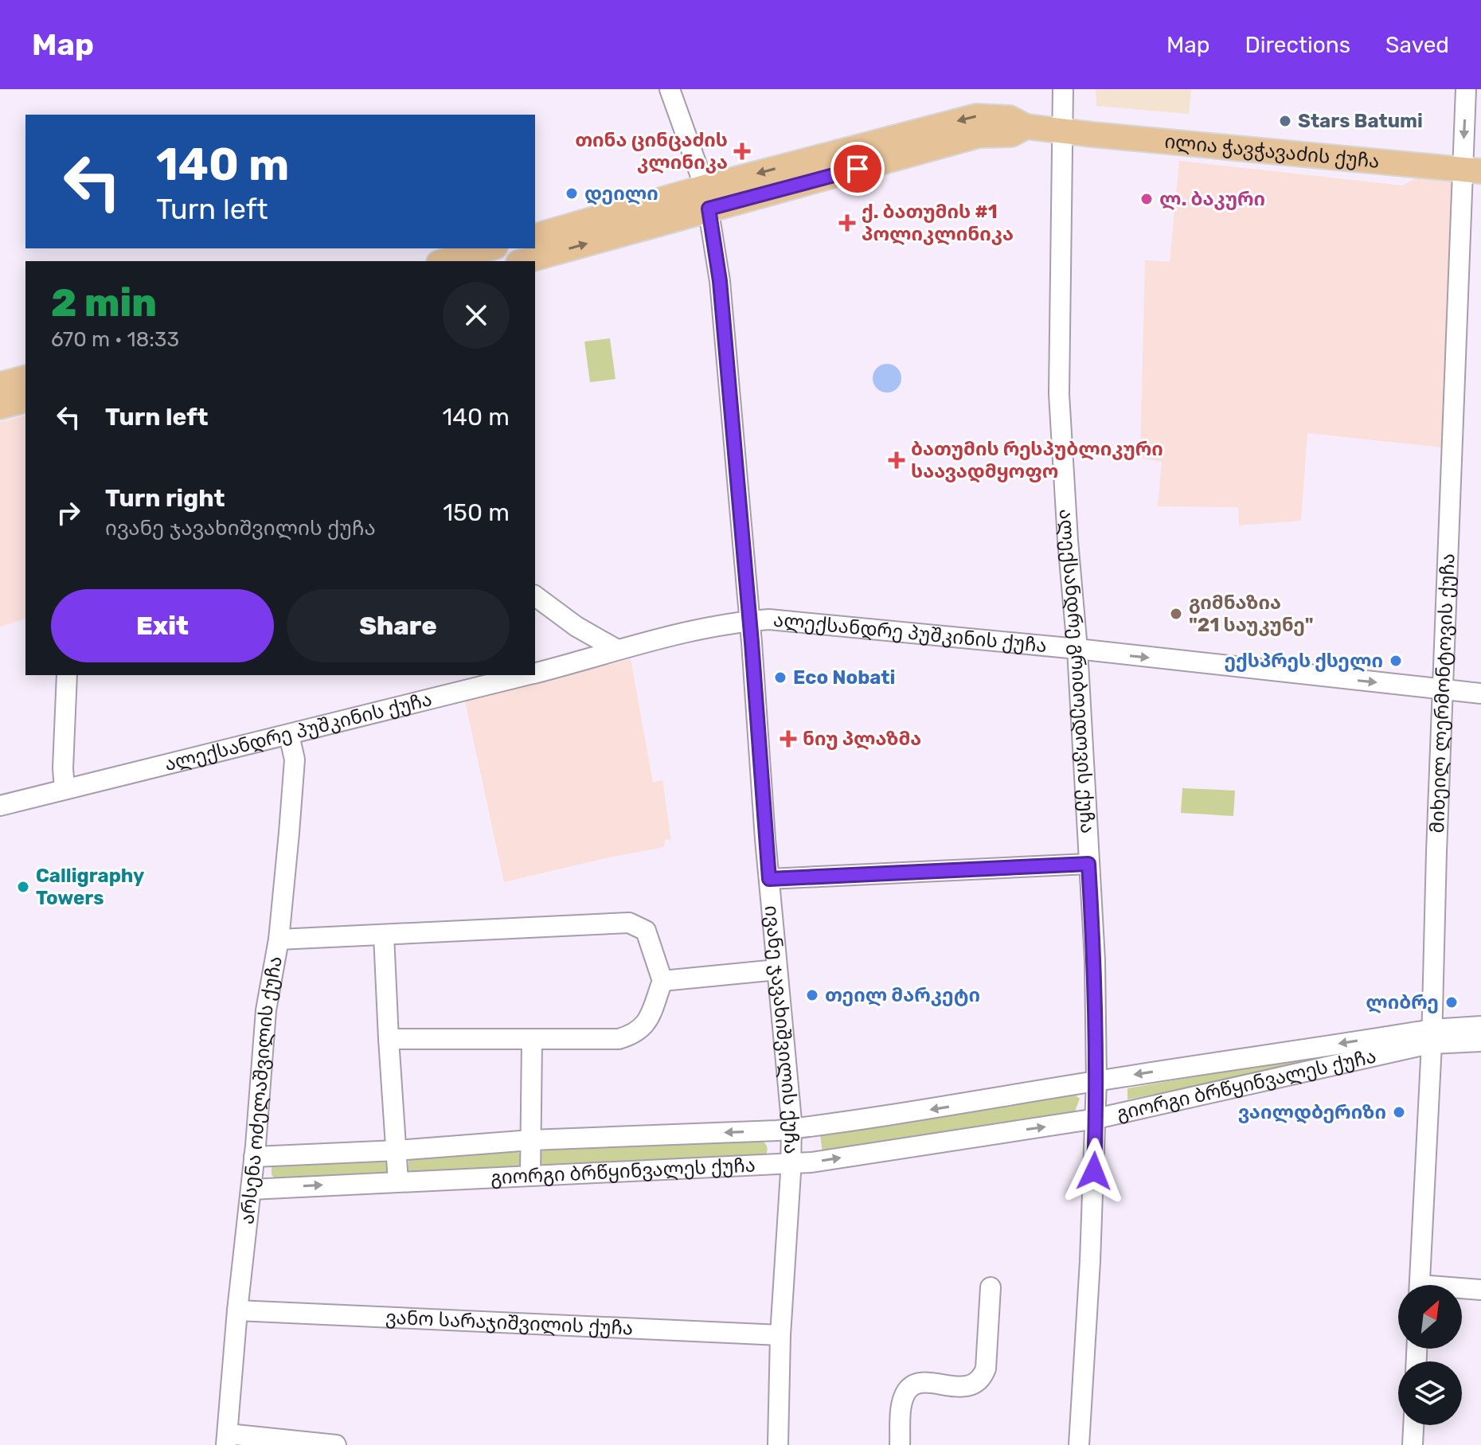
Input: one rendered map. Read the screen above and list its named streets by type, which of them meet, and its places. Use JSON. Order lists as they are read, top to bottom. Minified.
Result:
{"streets":{"main road":["ილია ჭავჭავაძის ქუჩა"],"street":["ალექსანდრე პუშკინის ქუჩა","ალექსანდრე გრიბოედოვის ქუჩა","მიხეილ ლერმონტოვის ქუჩა","ივანე ჯავახიშვილის ქუჩა","გიორგი ბრწყინვალეს ქუჩა","არსენა ოძელაშვილის ქუჩა","ვანო სარაჯიშვილის ქუჩა"]},"crossings":[["ილია ჭავჭავაძის ქუჩა","ალექსანდრე გრიბოედოვის ქუჩა"],["ილია ჭავჭავაძის ქუჩა","მიხეილ ლერმონტოვის ქუჩა"],["ილია ჭავჭავაძის ქუჩა","ივანე ჯავახიშვილის ქუჩა"],["ალექსანდრე პუშკინის ქუჩა","ალექსანდრე გრიბოედოვის ქუჩა"],["ალექსანდრე პუშკინის ქუჩა","მიხეილ ლერმონტოვის ქუჩა"],["ალექსანდრე პუშკინის ქუჩა","ივანე ჯავახიშვილის ქუჩა"],["ალექსანდრე პუშკინის ქუჩა","არსენა ოძელაშვილის ქუჩა"],["ალექსანდრე გრიბოედოვის ქუჩა","გიორგი ბრწყინვალეს ქუჩა"],["მიხეილ ლერმონტოვის ქუჩა","გიორგი ბრწყინვალეს ქუჩა"],["ივანე ჯავახიშვილის ქუჩა","გიორგი ბრწყინვალეს ქუჩა"],["ივანე ჯავახიშვილის ქუჩა","ვანო სარაჯიშვილის ქუჩა"],["გიორგი ბრწყინვალეს ქუჩა","არსენა ოძელაშვილის ქუჩა"],["არსენა ოძელაშვილის ქუჩა","ვანო სარაჯიშვილის ქუჩა"]],"places":{"other":["Stars Batumi","დეილი","ლ. ბაკური","გიმნაზია \"21 საუკუნე\"","ექსპრეს ქსელი","Eco Nobati","Calligraphy Towers","თეილ მარკეტი","ლიბრე","ვაილდბერიზი"],"health":["თინა ცინცაძის კლინიკა","ქ. ბათუმის #1 პოლიკლინიკა","ბათუმის რესპუბლიკური საავადმყოფო","ნიუ პლაზმა"]},"north":"top right","page":{"header":"Map","nav":["Map","Directions","Saved"],"turn":["140 m","Turn left"],"heading":["2 min","670 m · 18:33"],"list":[{"name":"Turn left","value":"140 m"},{"name":"Turn right","note":"ივანე ჯავახიშვილის ქუჩა","value":"150 m"}],"buttons":["Exit","Share"]}}
